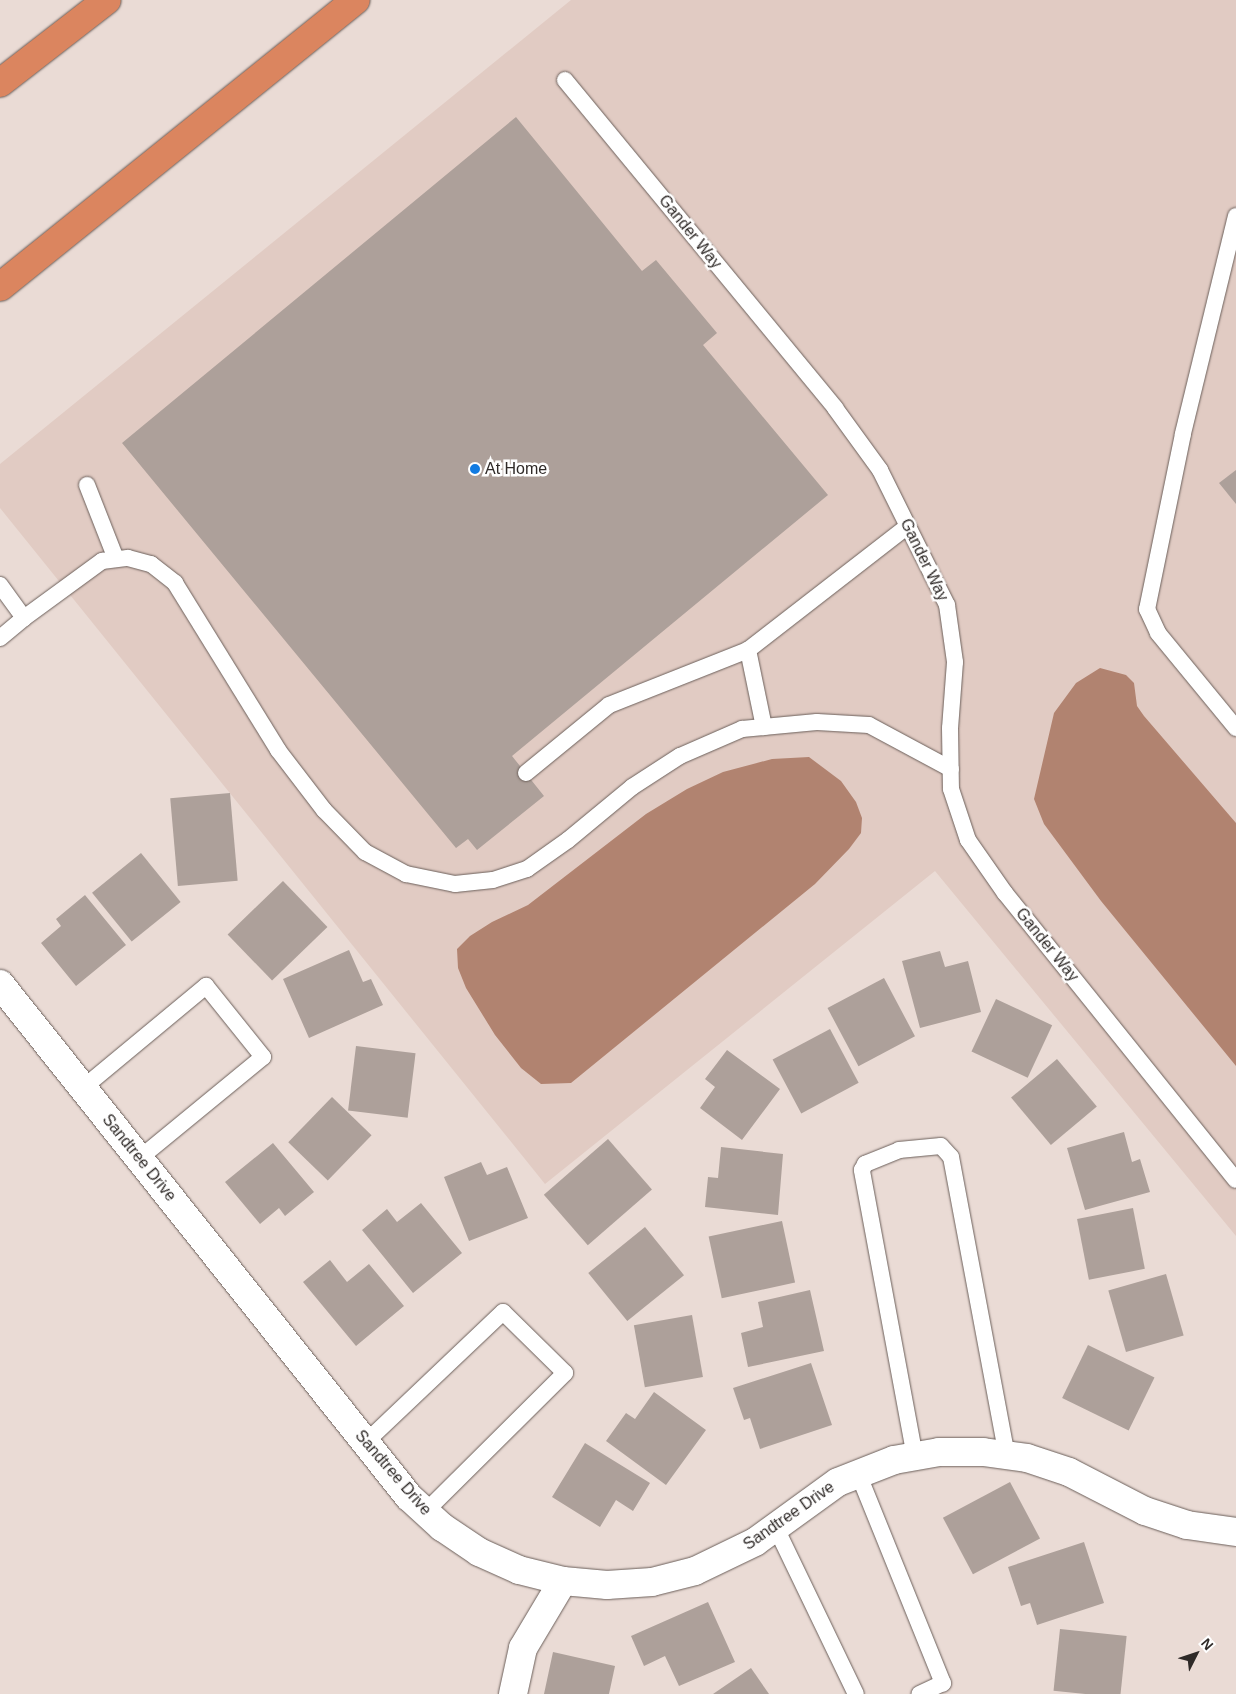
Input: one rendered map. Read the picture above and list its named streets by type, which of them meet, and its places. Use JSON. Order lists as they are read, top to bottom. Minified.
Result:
{"streets":{"street":["Sandtree Drive"],"lane":["Gander Way"]},"places":["At Home"],"north":"top right"}
